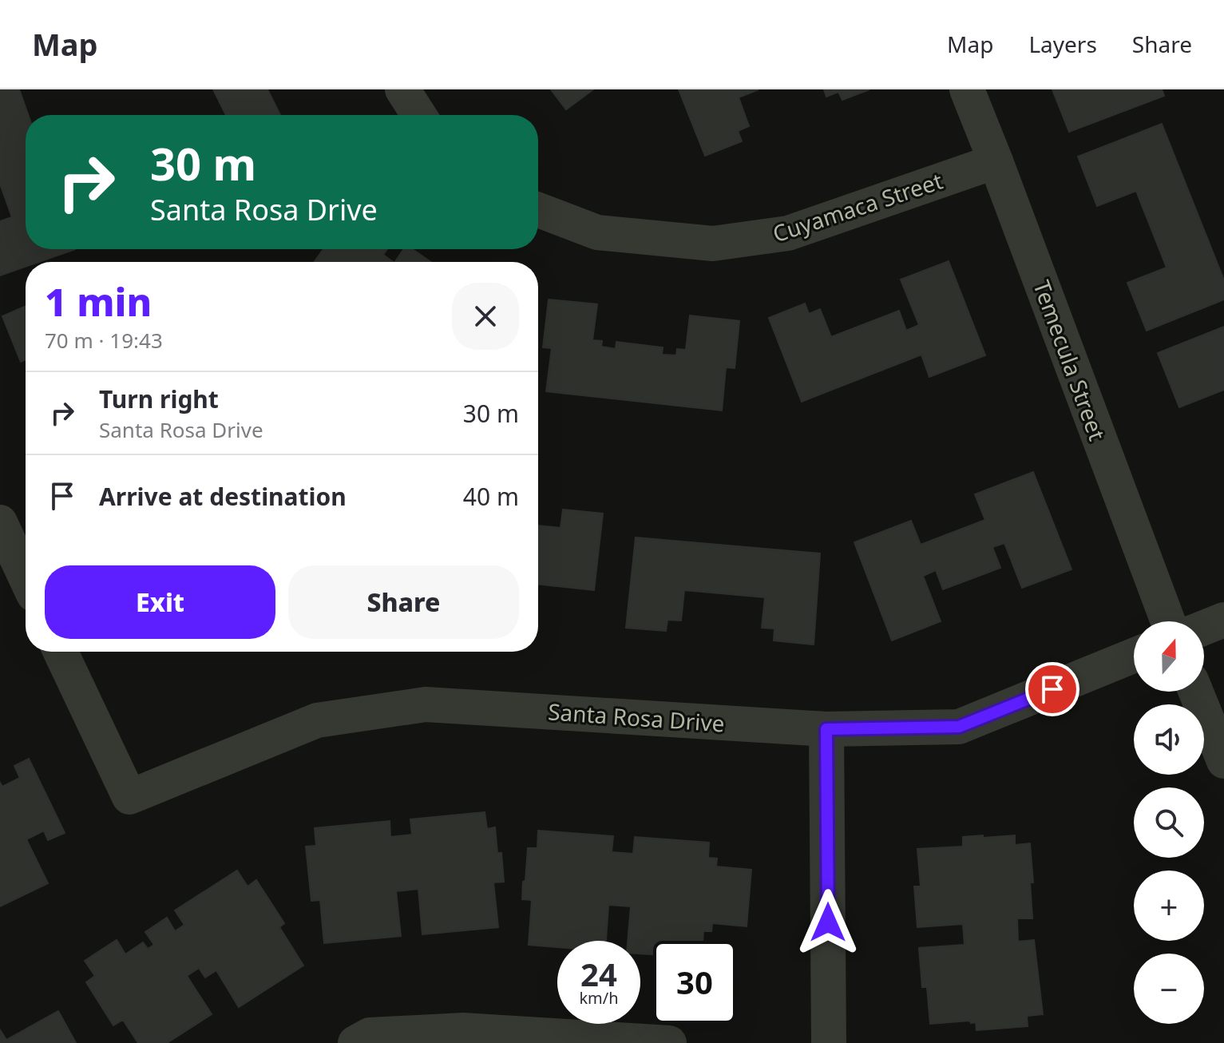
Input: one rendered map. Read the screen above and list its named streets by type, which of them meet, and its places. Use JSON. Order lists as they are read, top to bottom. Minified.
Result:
{"streets":{"street":["Cuyamaca Street","Temecula Street","Santa Rosa Drive"]},"crossings":[["Cuyamaca Street","Temecula Street"]],"north":"top","page":{"header":"Map","nav":["Map","Layers","Share"],"turn":["30 m","Santa Rosa Drive"],"heading":["1 min","70 m · 19:43"],"list":[{"name":"Turn right","note":"Santa Rosa Drive","value":"30 m"},{"name":"Arrive at destination","value":"40 m"}],"buttons":["Exit","Share"],"map_buttons":["+","−"],"speed":"24 km/h","limit":"30"}}
